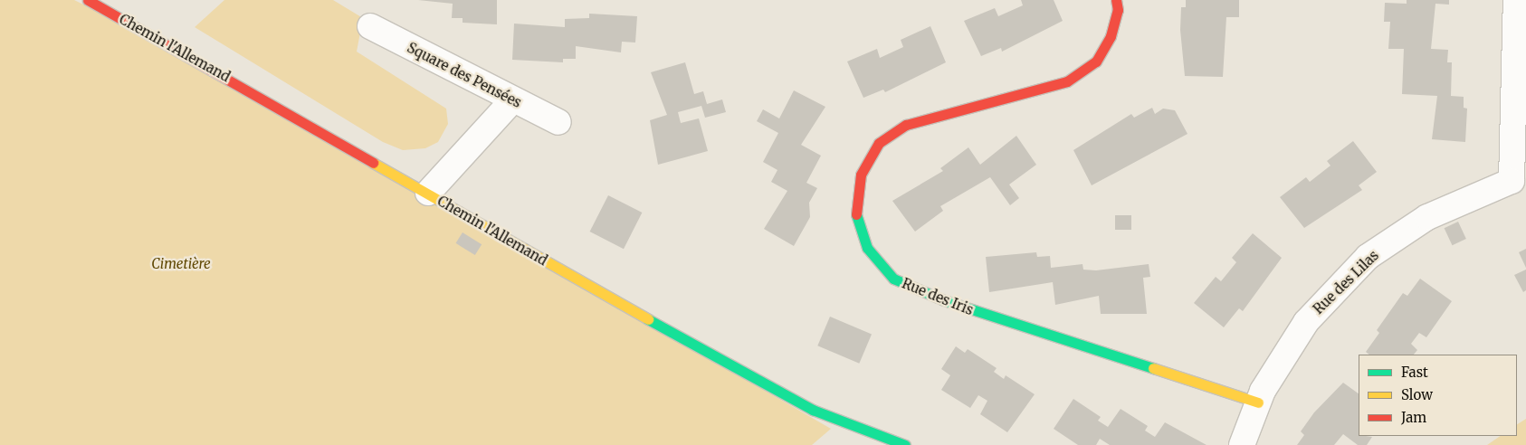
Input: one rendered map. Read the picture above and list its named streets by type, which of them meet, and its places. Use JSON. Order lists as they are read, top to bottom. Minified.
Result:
{"streets":{"street":["Chemin l'Allemand","Square des Pensées","Rue des Lilas","Rue des Iris"]},"crossings":[["Rue des Lilas","Rue des Iris"]],"parks":["Cimetière"],"legend":["Fast","Slow","Jam"]}
